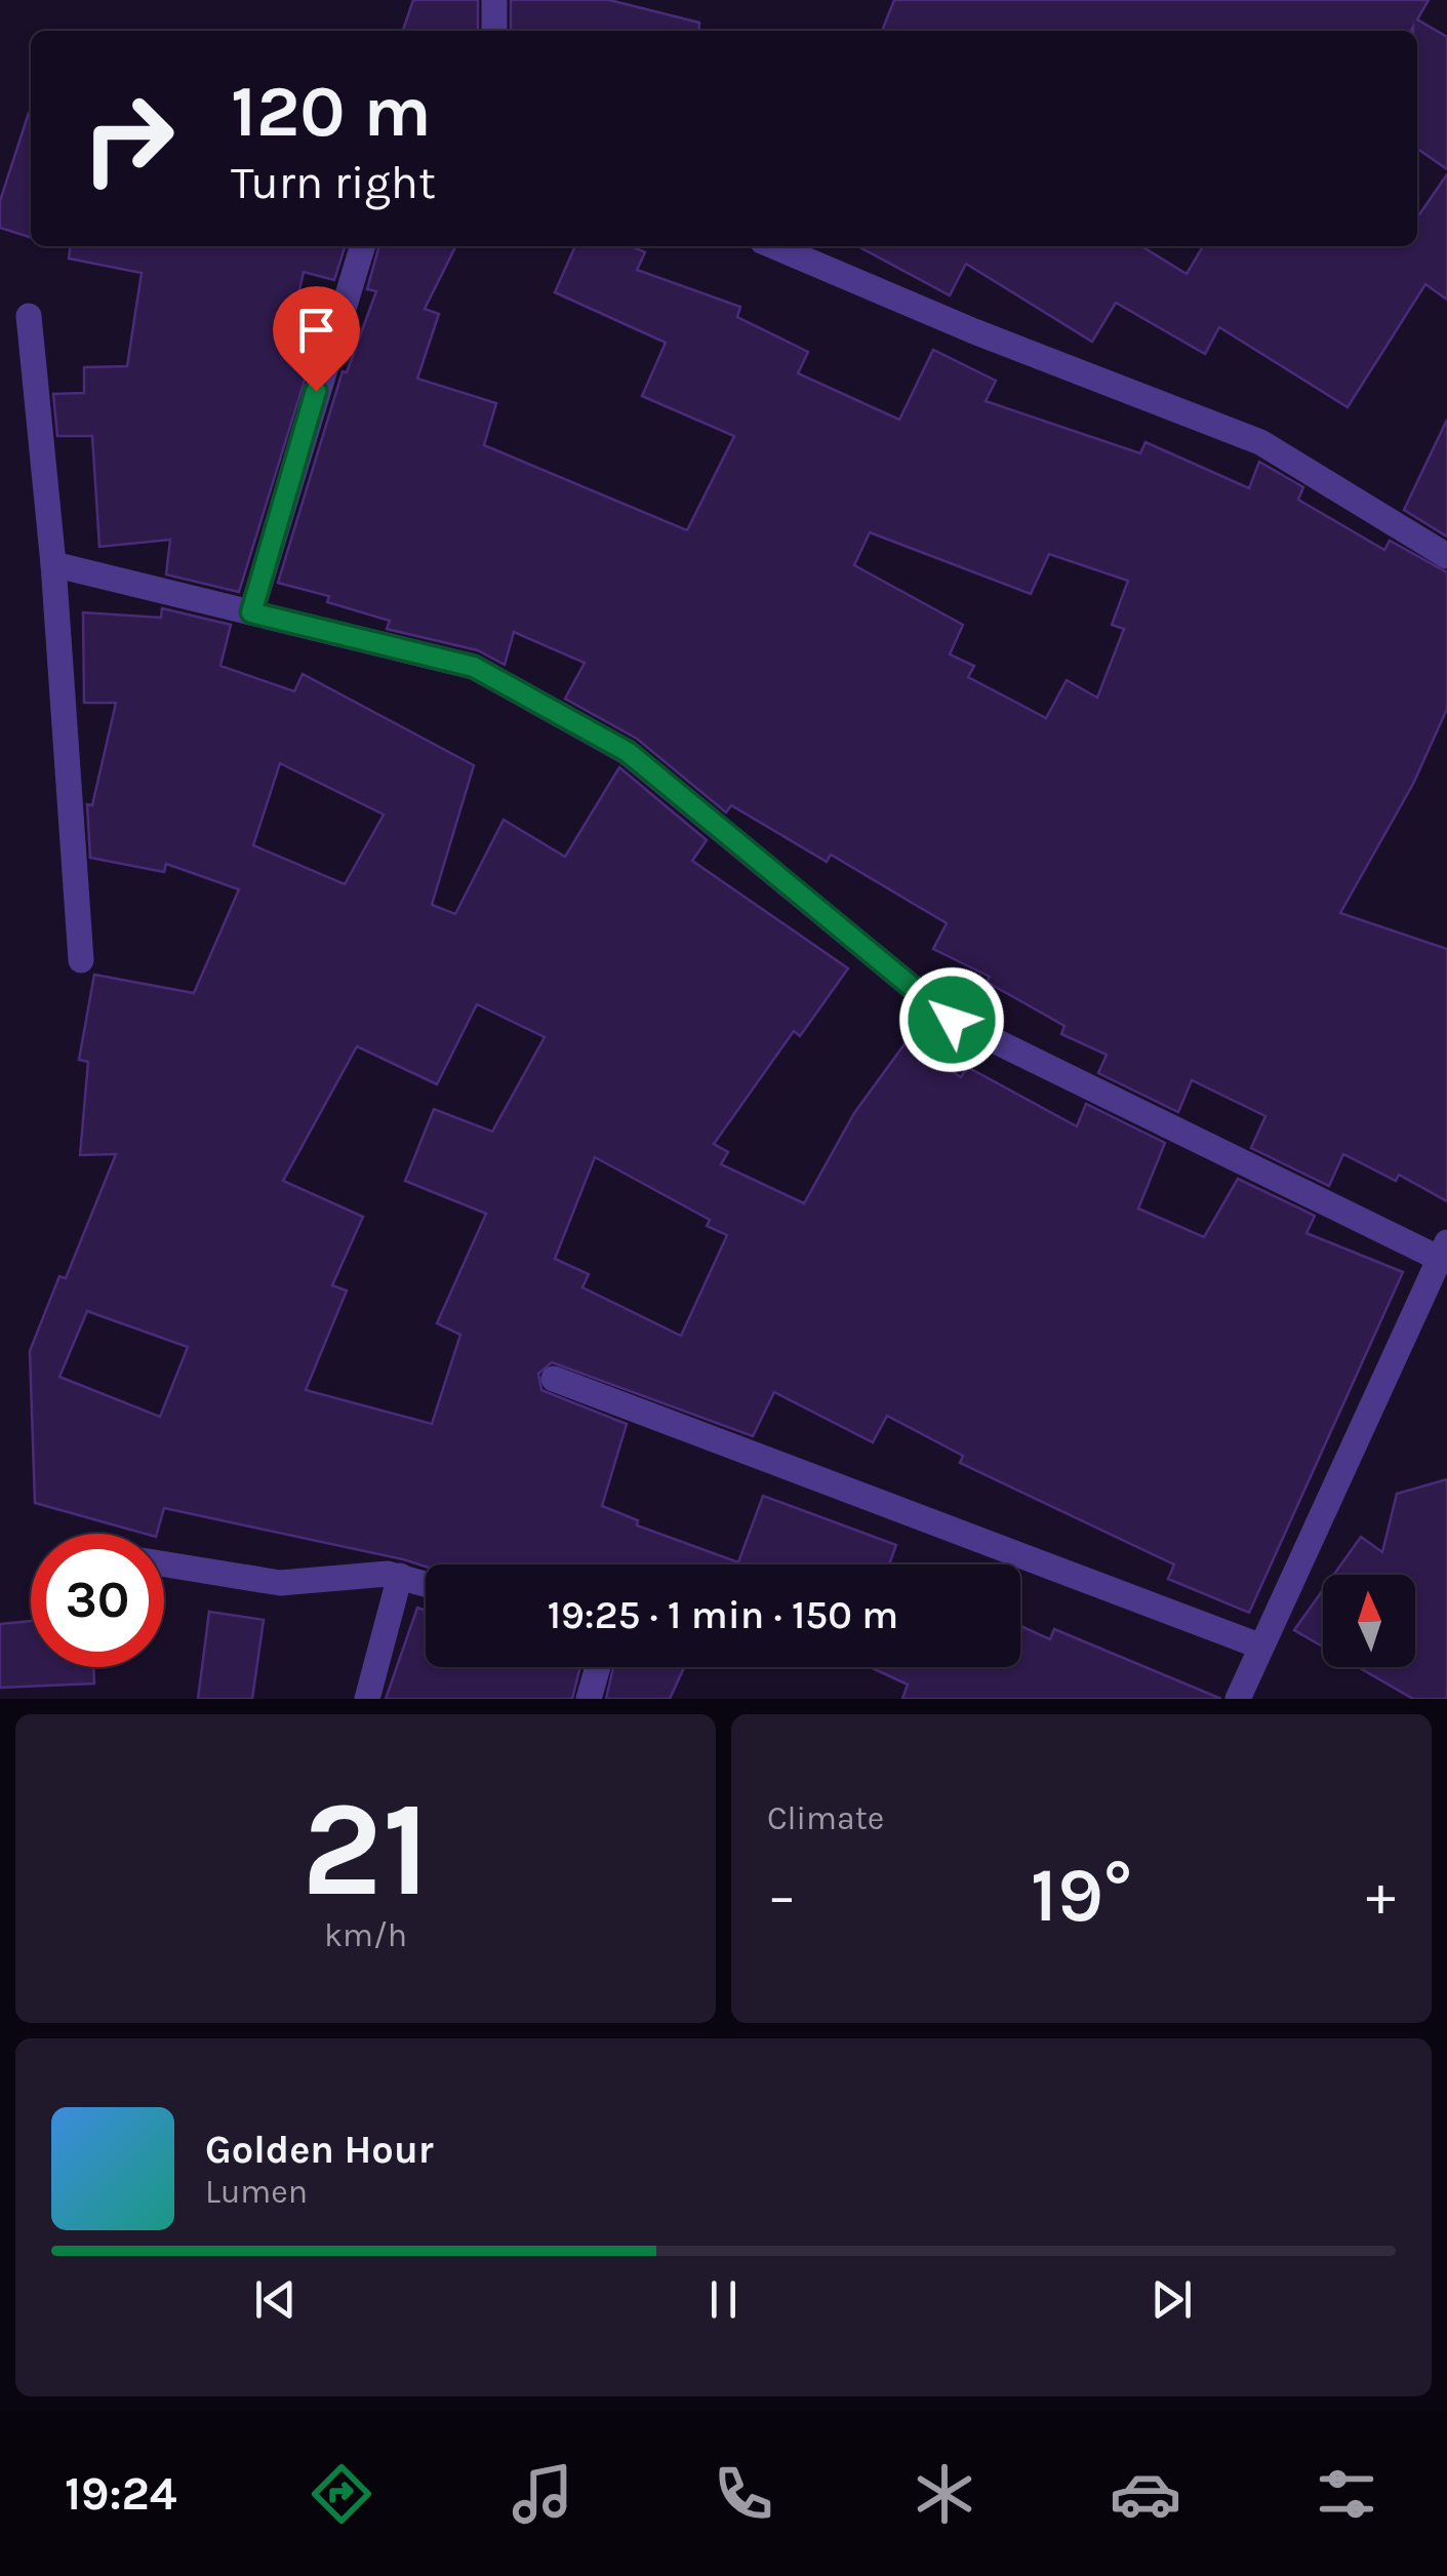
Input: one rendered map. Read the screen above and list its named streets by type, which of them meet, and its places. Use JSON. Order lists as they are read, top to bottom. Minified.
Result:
{"north":"top","page":{"turn":["120 m","Turn right"],"limit":"30","trip":"19:25 · 1 min · 150 m","tile":[["21","km/h"],"Climate"],"heat":["−","19°","+"],"song":["Golden Hour","Lumen"],"tabs":"19:24"}}
